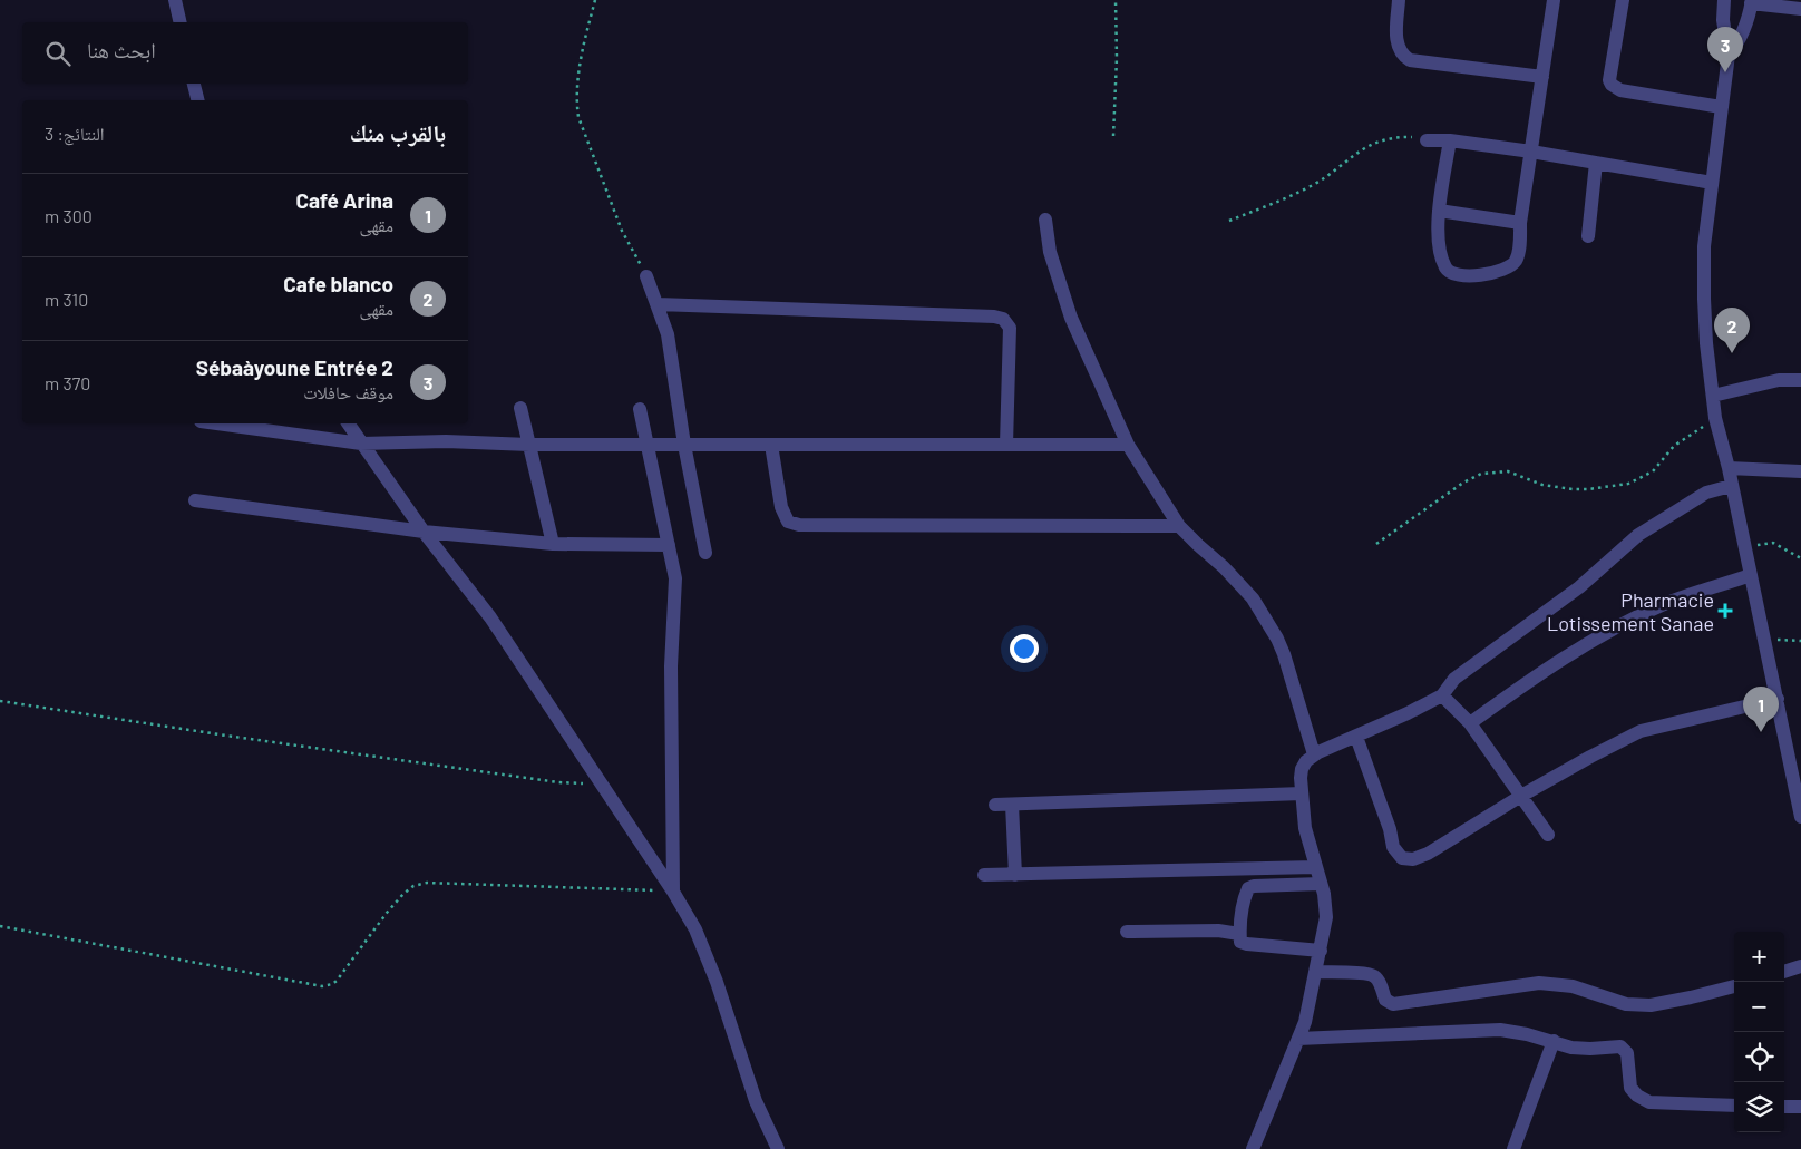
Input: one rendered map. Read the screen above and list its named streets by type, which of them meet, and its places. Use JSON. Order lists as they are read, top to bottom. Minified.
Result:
{"places":{"health":["Pharmacie Lotissement Sanae"]},"page":{"search":"ابحث هنا","pins":["3","2","1"],"heading":["بالقرب منك","النتائج: 3"],"list":[{"mark":"1","name":"Café Arina","note":"مقهى","value":"300 m"},{"mark":"2","name":"Cafe blanco","note":"مقهى","value":"310 m"},{"mark":"3","name":"Sébaàyoune Entrée 2","note":"موقف حافلات","value":"370 m"}],"map_buttons":["+","−"]}}
